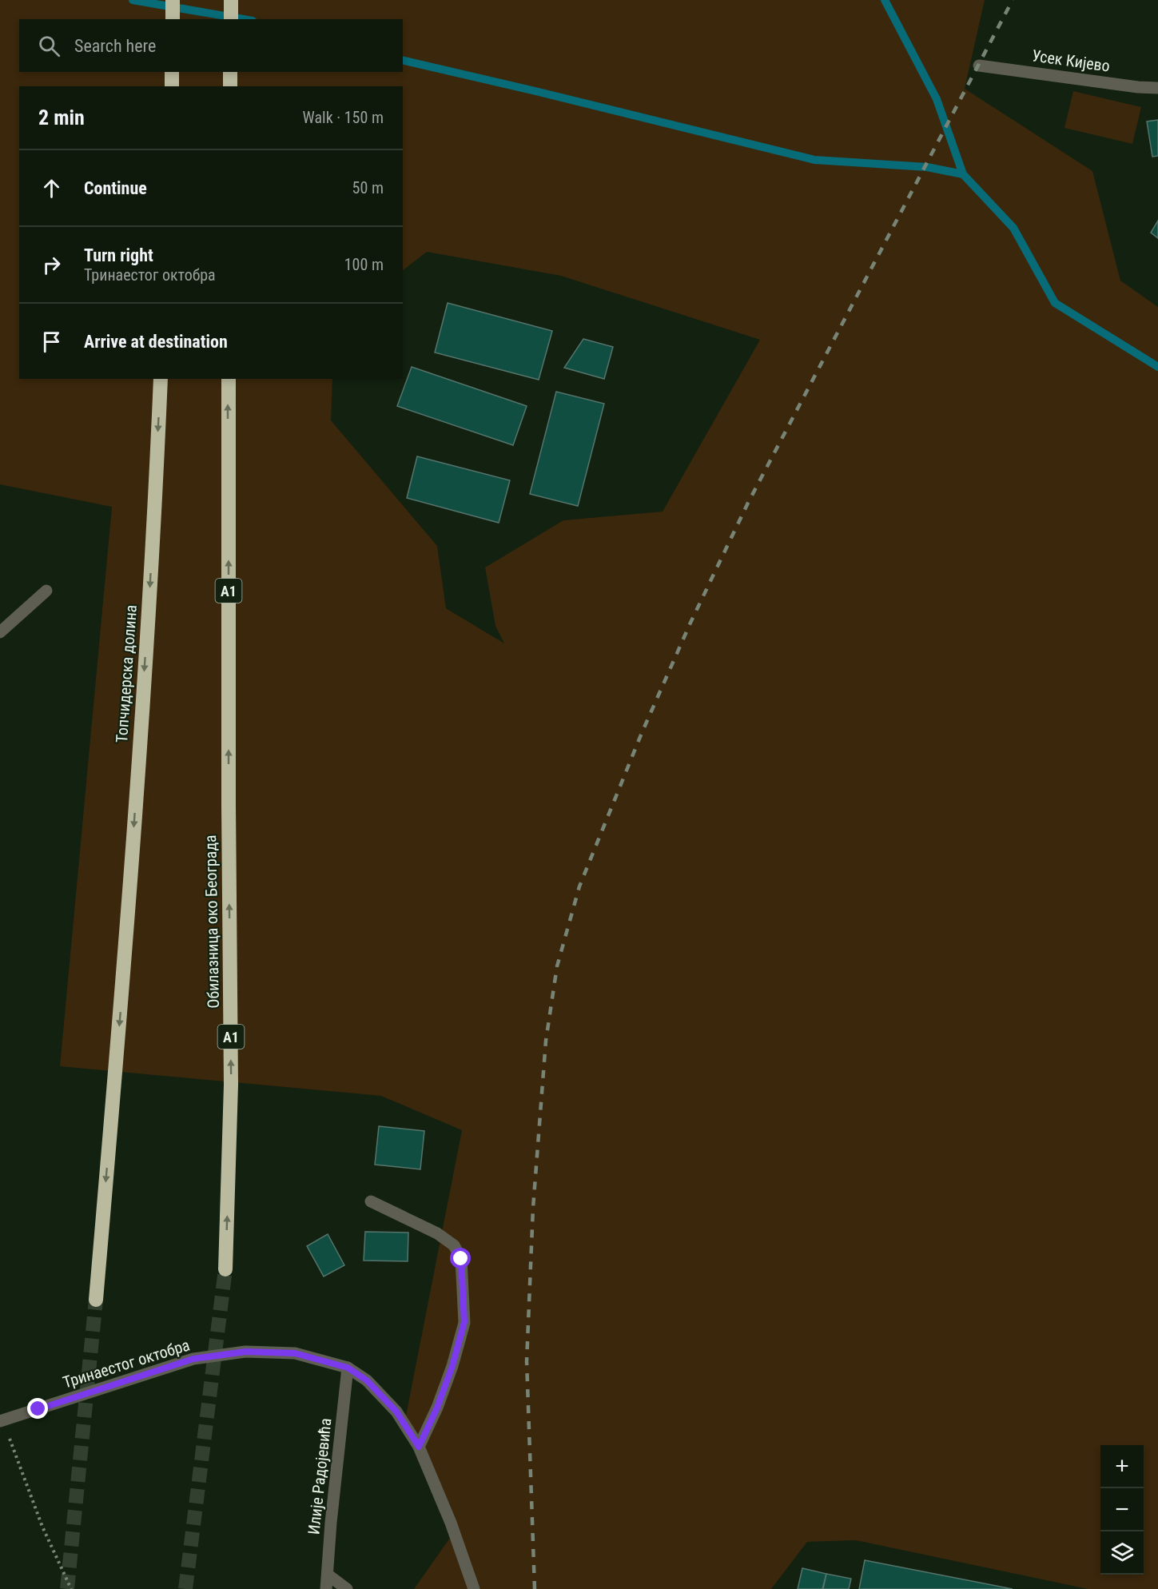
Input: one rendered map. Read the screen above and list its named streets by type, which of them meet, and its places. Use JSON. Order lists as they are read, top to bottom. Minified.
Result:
{"streets":{"highway":["A1","Топчидерска долина","Обилазница око Београда"],"street":["Усек Кијево","Тринаестог октобра","Илије Радојевића"]},"crossings":[["Тринаестог октобра","Илије Радојевића"]],"one_way":["Топчидерска долина","Обилазница око Београда"],"page":{"search":"Search here","heading":["2 min","Walk · 150 m"],"list":[["Continue","50 m"],["Turn right","Тринаестог октобра","100 m"],"Arrive at destination"],"map_buttons":["+","−"]}}
